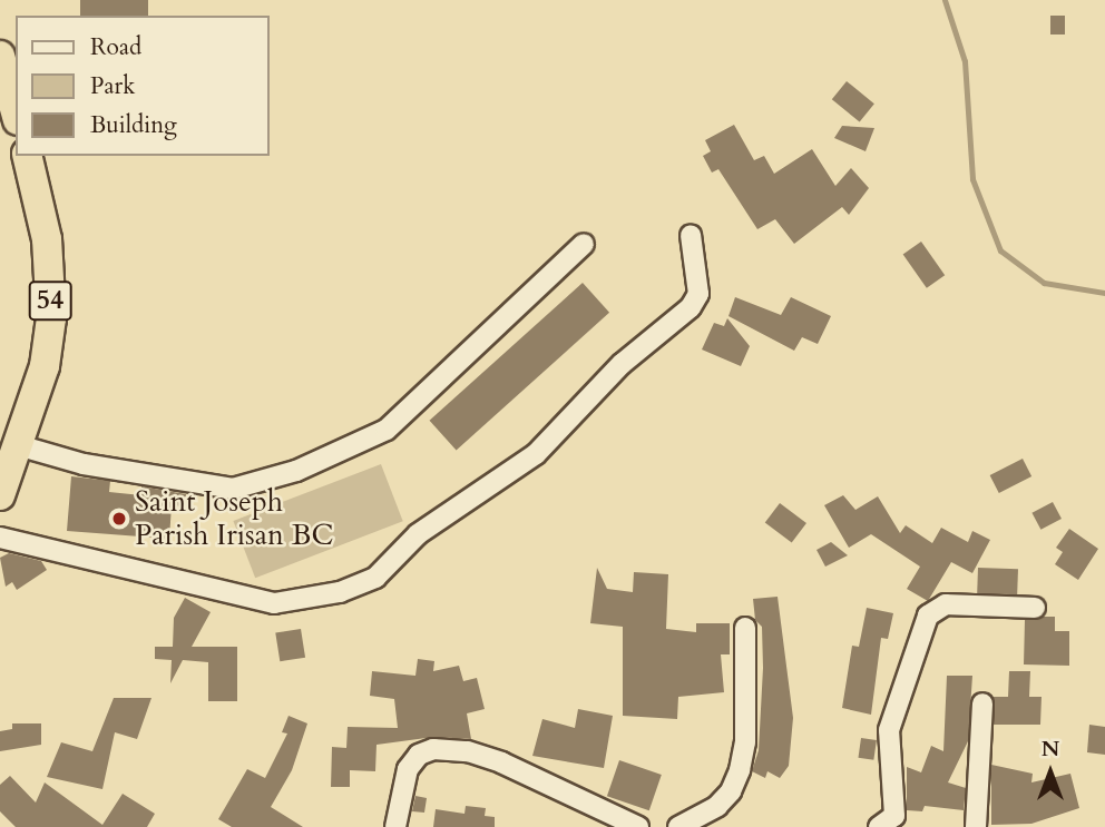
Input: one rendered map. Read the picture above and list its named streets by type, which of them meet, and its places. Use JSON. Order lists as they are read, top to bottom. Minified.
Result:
{"streets":{"highway":["54"]},"places":["Saint Joseph Parish Irisan BC"],"legend":["Road","Park","Building"],"north":"top"}
